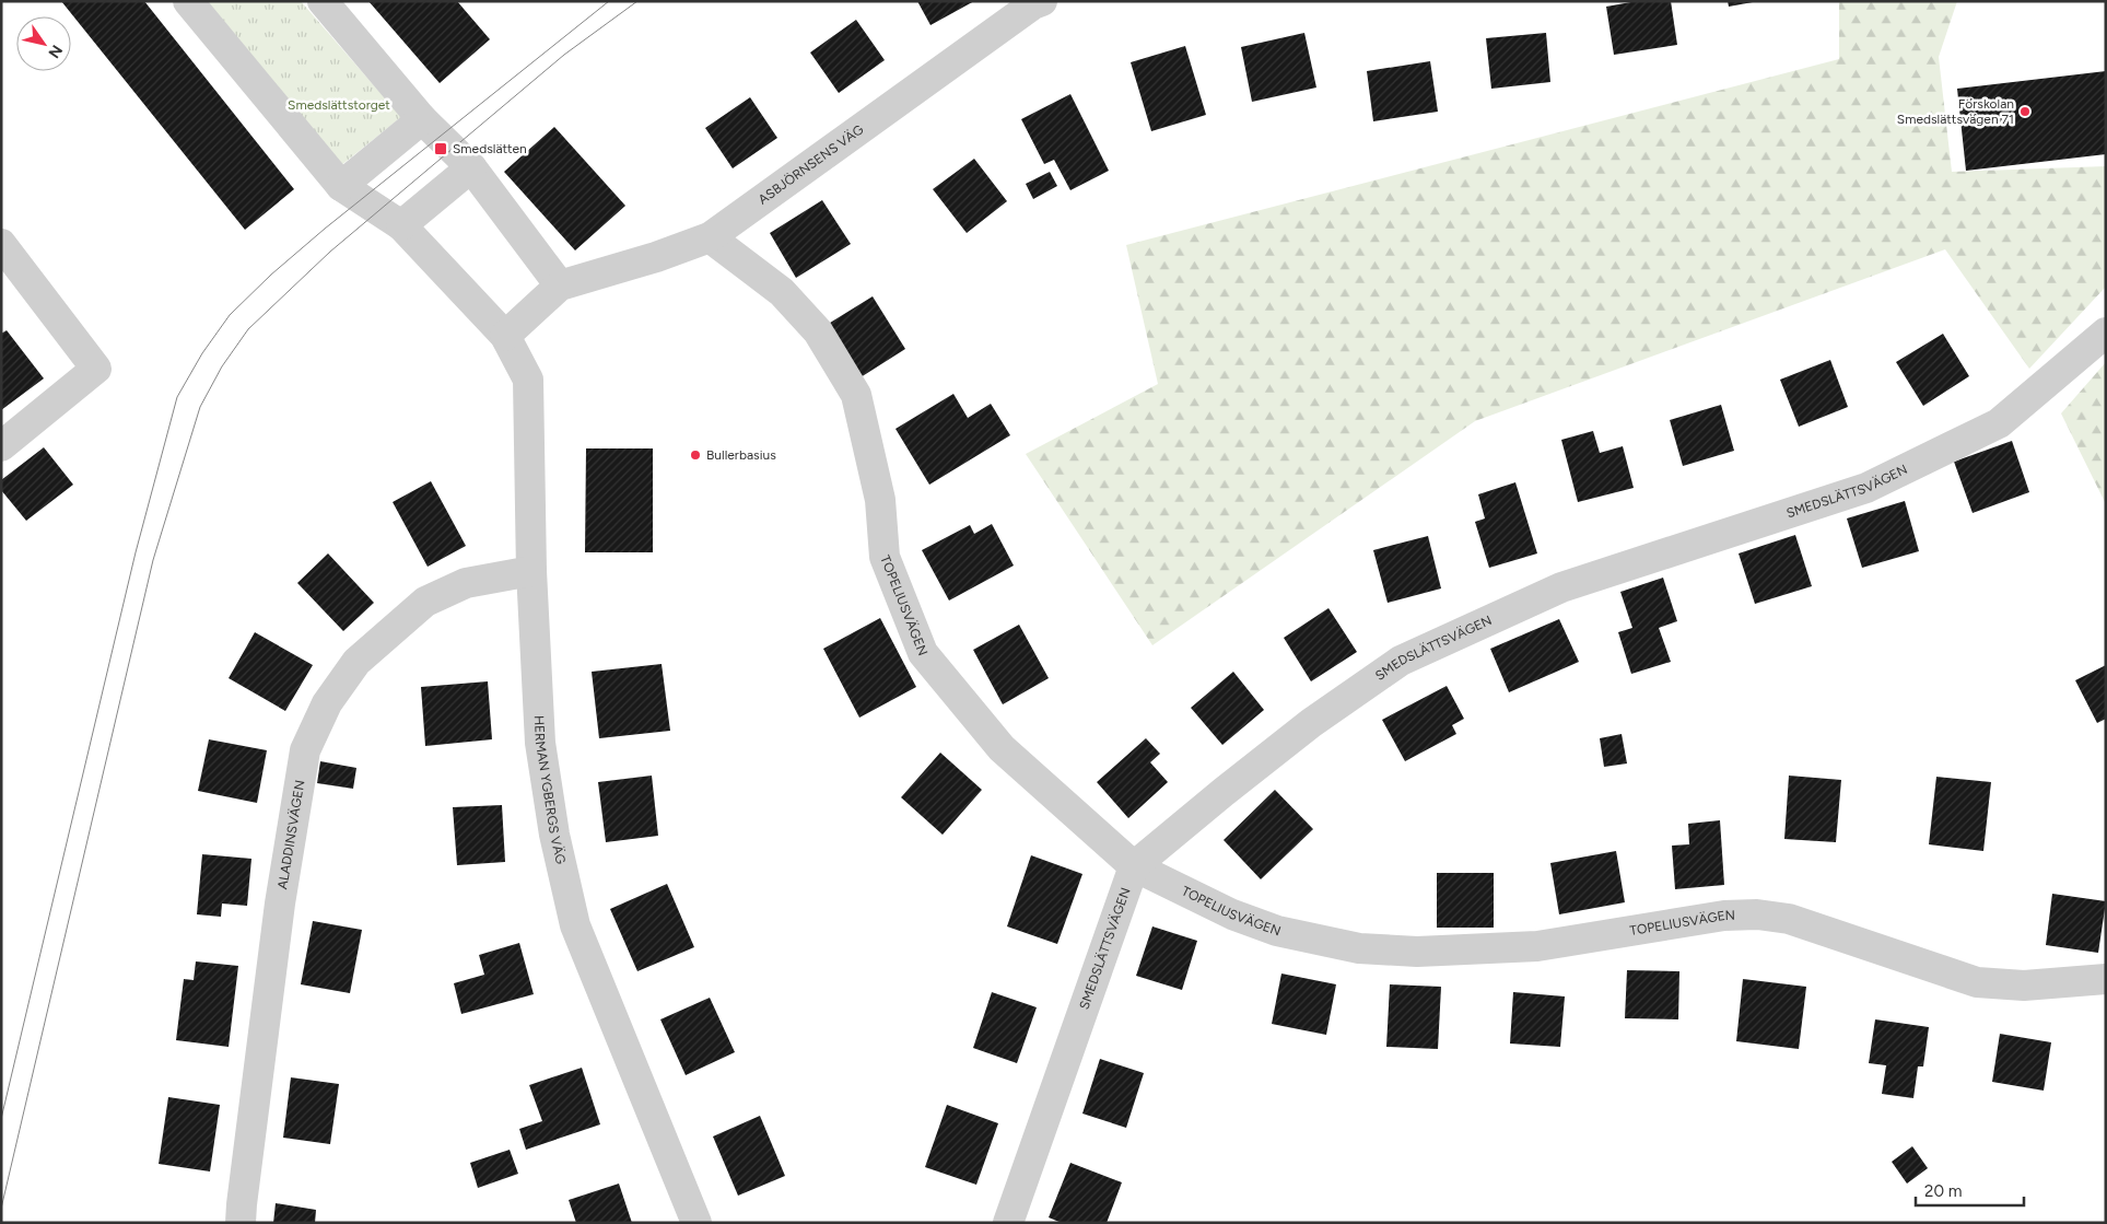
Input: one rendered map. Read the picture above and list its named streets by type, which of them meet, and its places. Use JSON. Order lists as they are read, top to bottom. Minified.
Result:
{"streets":{"street":["ASBJÖRNSENS VÄG","SMEDSLÄTTSVÄGEN","TOPELIUSVÄGEN","HERMAN YGBERGS VÄG","ALADDINSVÄGEN"]},"crossings":[["ASBJÖRNSENS VÄG","TOPELIUSVÄGEN"],["SMEDSLÄTTSVÄGEN","TOPELIUSVÄGEN"],["HERMAN YGBERGS VÄG","ALADDINSVÄGEN"]],"parks":["Smedslättstorget"],"places":{"other":["Förskolan Smedslättsvägen 71","Bullerbasius"],"transit":["Smedslätten"]},"scale_bar":"20 m","north":"bottom right"}
